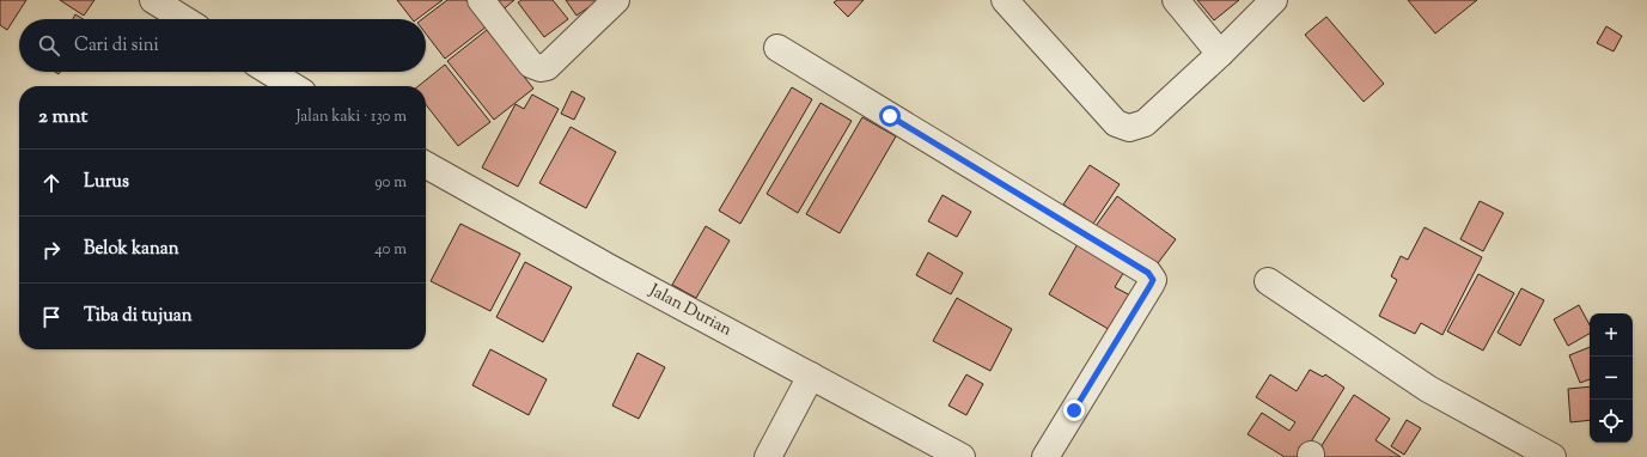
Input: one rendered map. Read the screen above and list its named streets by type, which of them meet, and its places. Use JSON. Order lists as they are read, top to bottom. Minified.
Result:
{"streets":{"street":["Jalan Durian"]},"page":{"search":"Cari di sini","heading":["2 mnt","Jalan kaki · 130 m"],"list":[["Lurus","90 m"],["Belok kanan","40 m"],"Tiba di tujuan"],"map_buttons":["+","−"]}}
